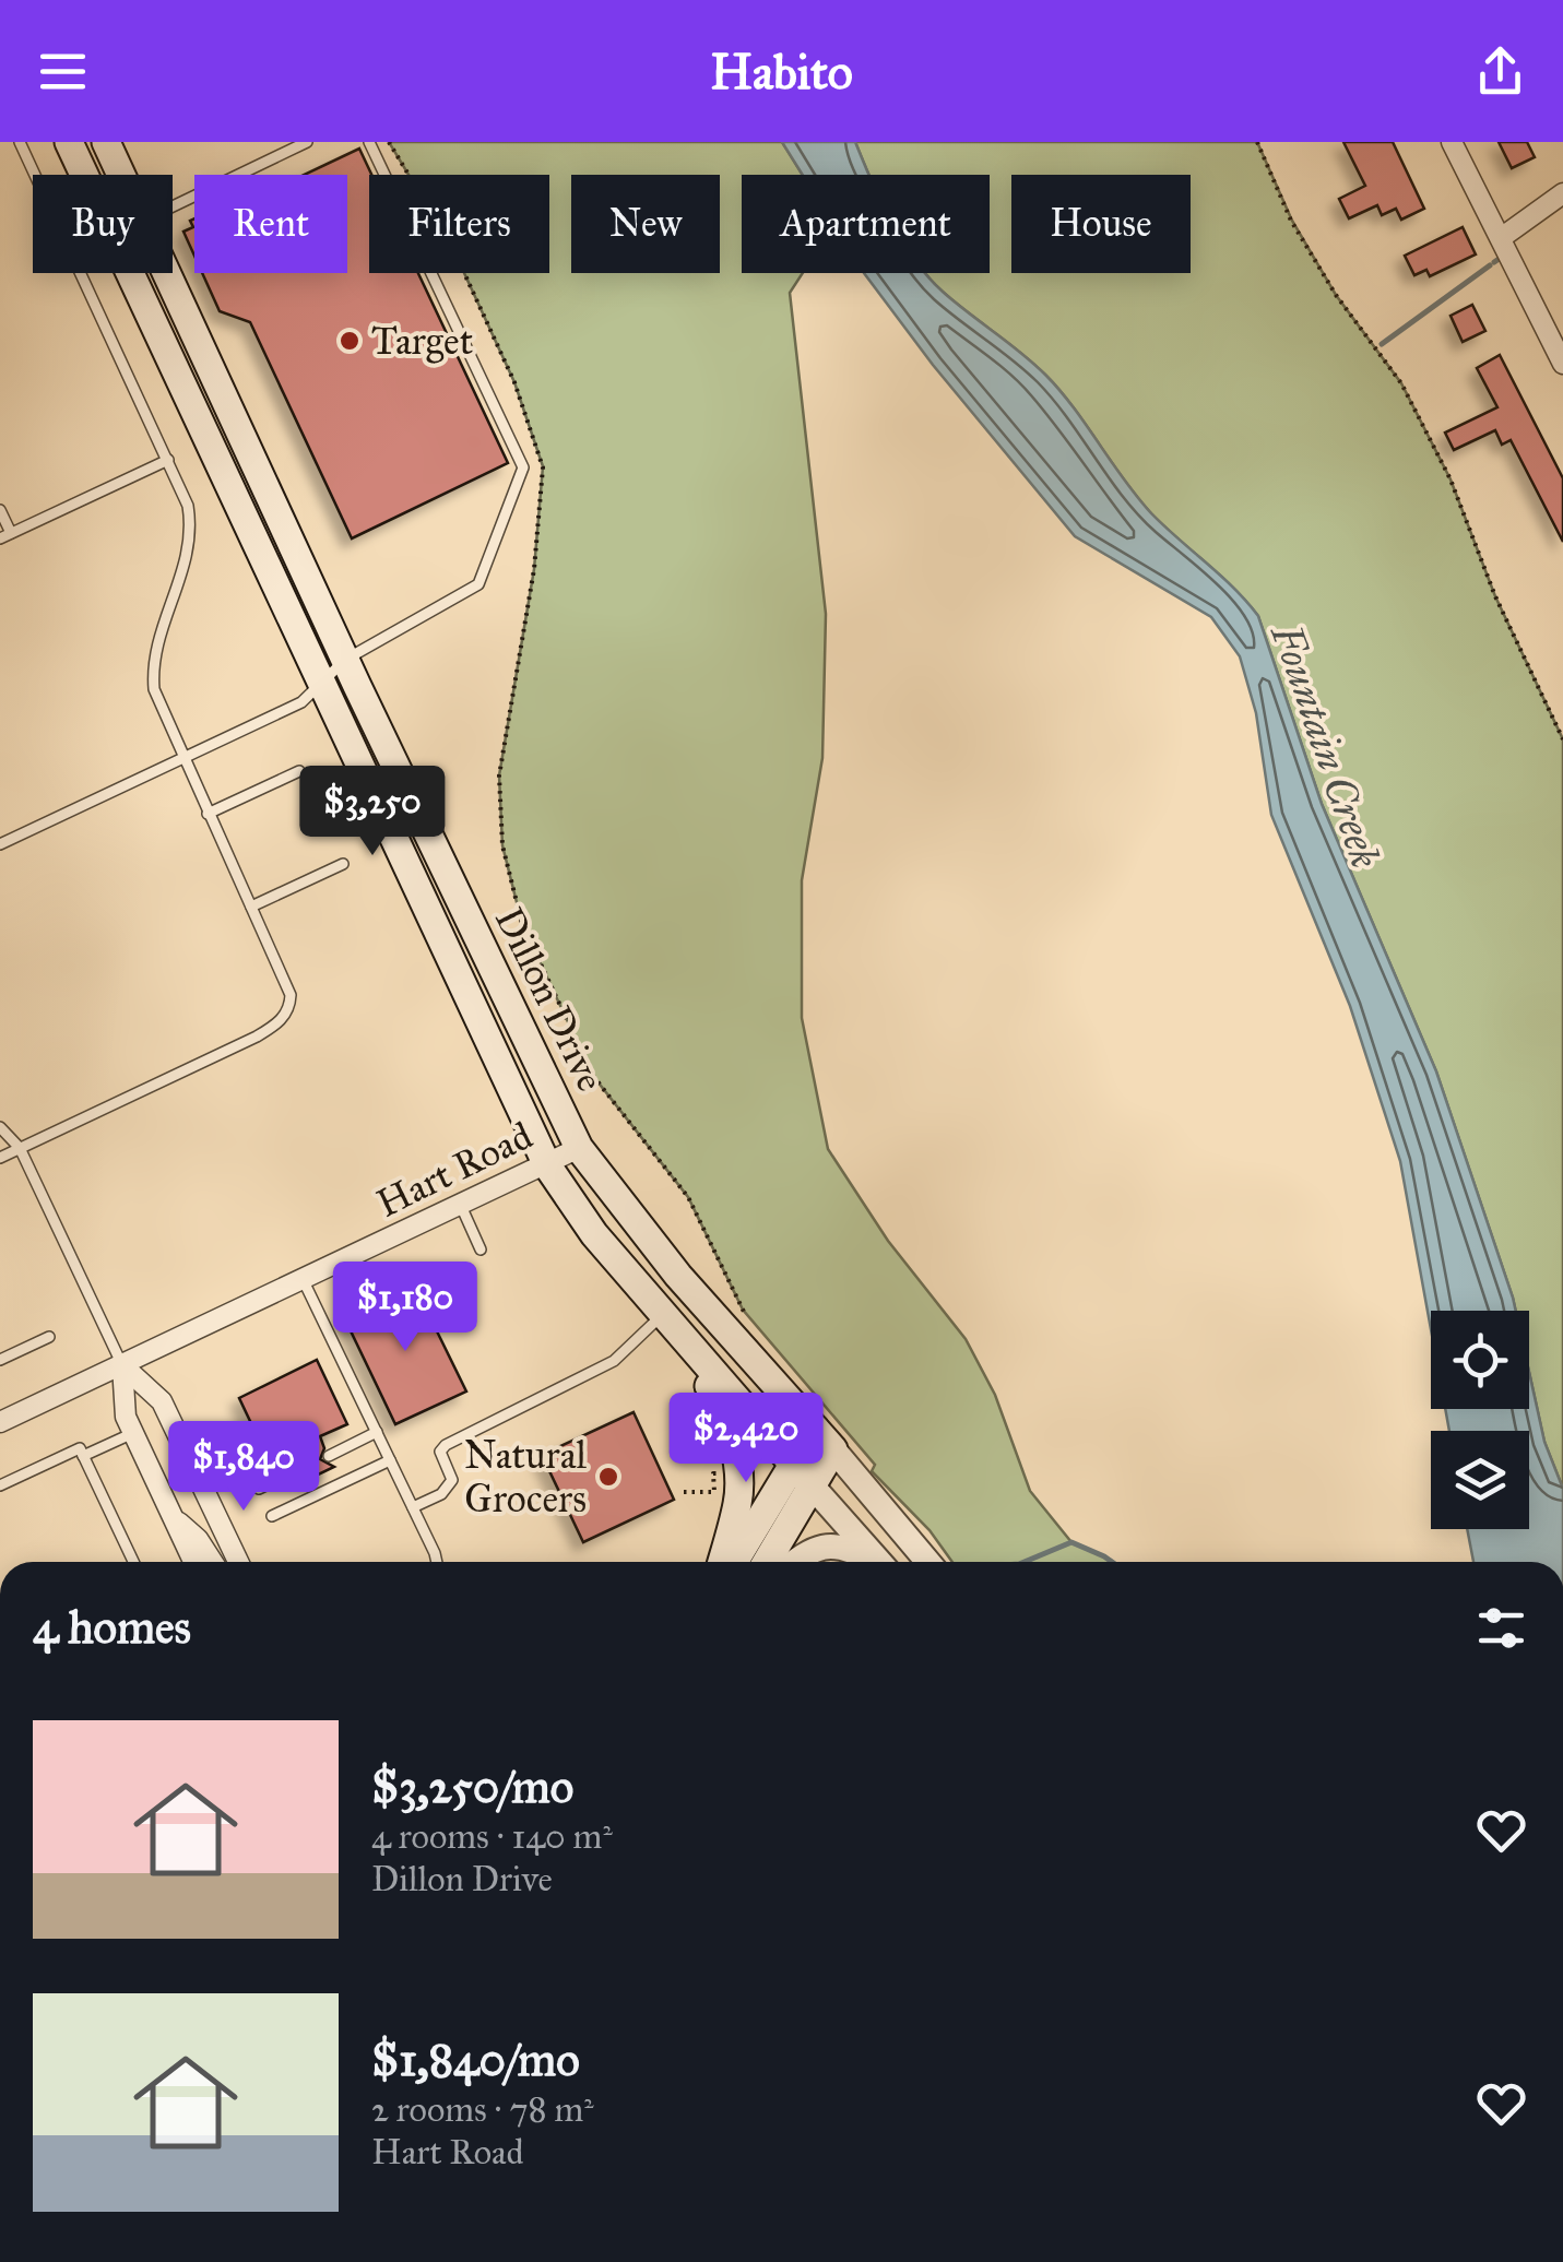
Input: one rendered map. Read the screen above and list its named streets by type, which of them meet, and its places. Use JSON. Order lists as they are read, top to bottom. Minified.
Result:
{"streets":{"main road":["Dillon Drive"],"street":["Hart Road"]},"crossings":[["Dillon Drive","Hart Road"]],"water":["Fountain Creek"],"places":["Target","Natural Grocers"],"page":{"header":"Habito","chip":["Buy","Rent","Filters","New","Apartment","House"],"price":["$3,250","$1,180","$2,420","$1,840"],"heading":"4 homes","list":[{"name":"$3,250/mo","note":"4 rooms · 140 m² · Dillon Drive"},{"name":"$1,840/mo","note":"2 rooms · 78 m² · Hart Road"}]}}
